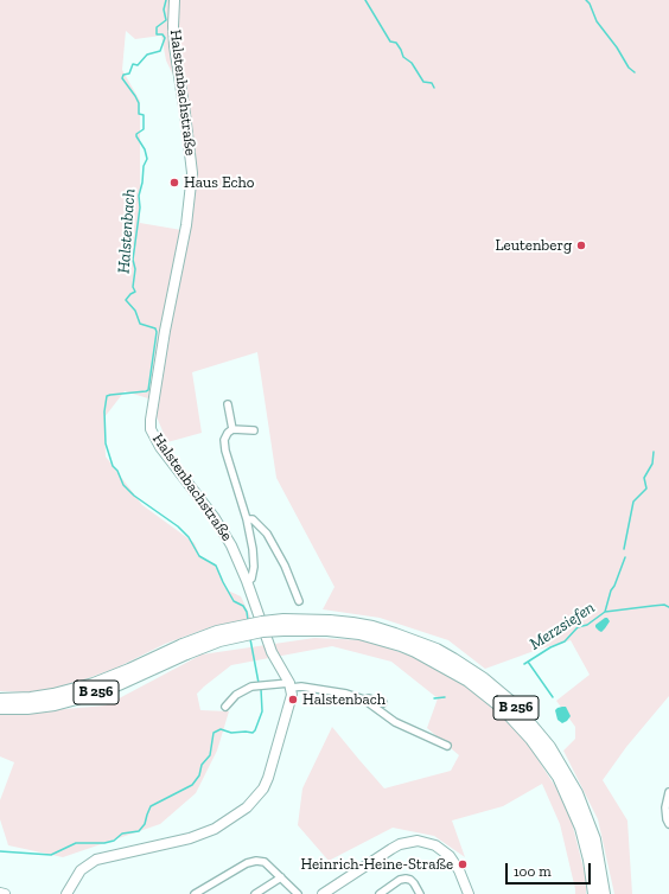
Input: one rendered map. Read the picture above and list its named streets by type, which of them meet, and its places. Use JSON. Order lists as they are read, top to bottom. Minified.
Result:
{"streets":{"highway":["B 256"],"street":["Halstenbachstraße"]},"water":["Halstenbach","Merzsiefen"],"places":["Haus Echo","Leutenberg","Halstenbach","Heinrich-Heine-Straße"],"scale_bar":"100 m"}
